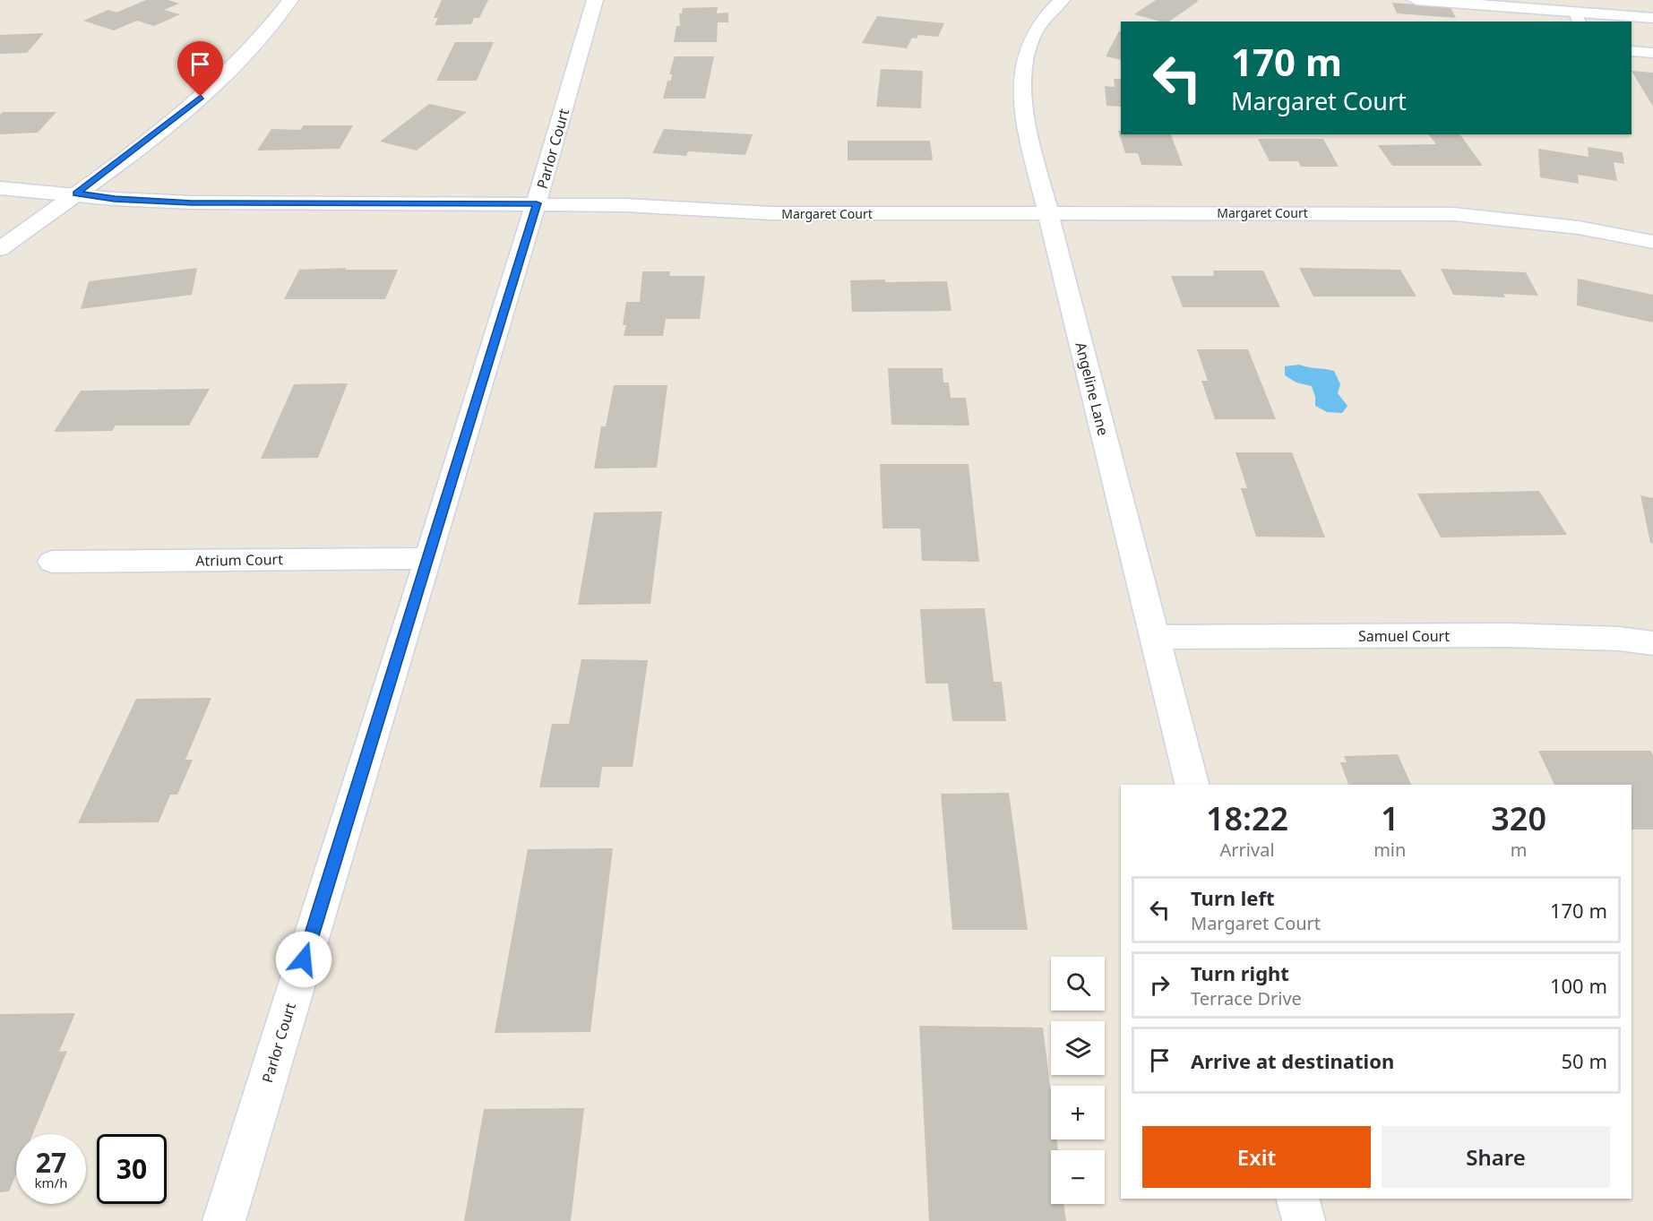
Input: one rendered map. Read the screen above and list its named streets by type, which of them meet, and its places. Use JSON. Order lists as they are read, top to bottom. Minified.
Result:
{"streets":{"street":["Parlor Court","Margaret Court","Angeline Lane","Atrium Court","Samuel Court"]},"crossings":[["Parlor Court","Margaret Court"],["Parlor Court","Atrium Court"],["Margaret Court","Angeline Lane"],["Angeline Lane","Samuel Court"]],"page":{"turn":["170 m","Margaret Court"],"eta":["18:22","Arrival","1","min","320","m"],"list":[{"name":"Turn left","note":"Margaret Court","value":"170 m"},{"name":"Turn right","note":"Terrace Drive","value":"100 m"},{"name":"Arrive at destination","value":"50 m"}],"map_buttons":["+","−"],"buttons":["Exit","Share"],"speed":"27 km/h","limit":"30"}}
